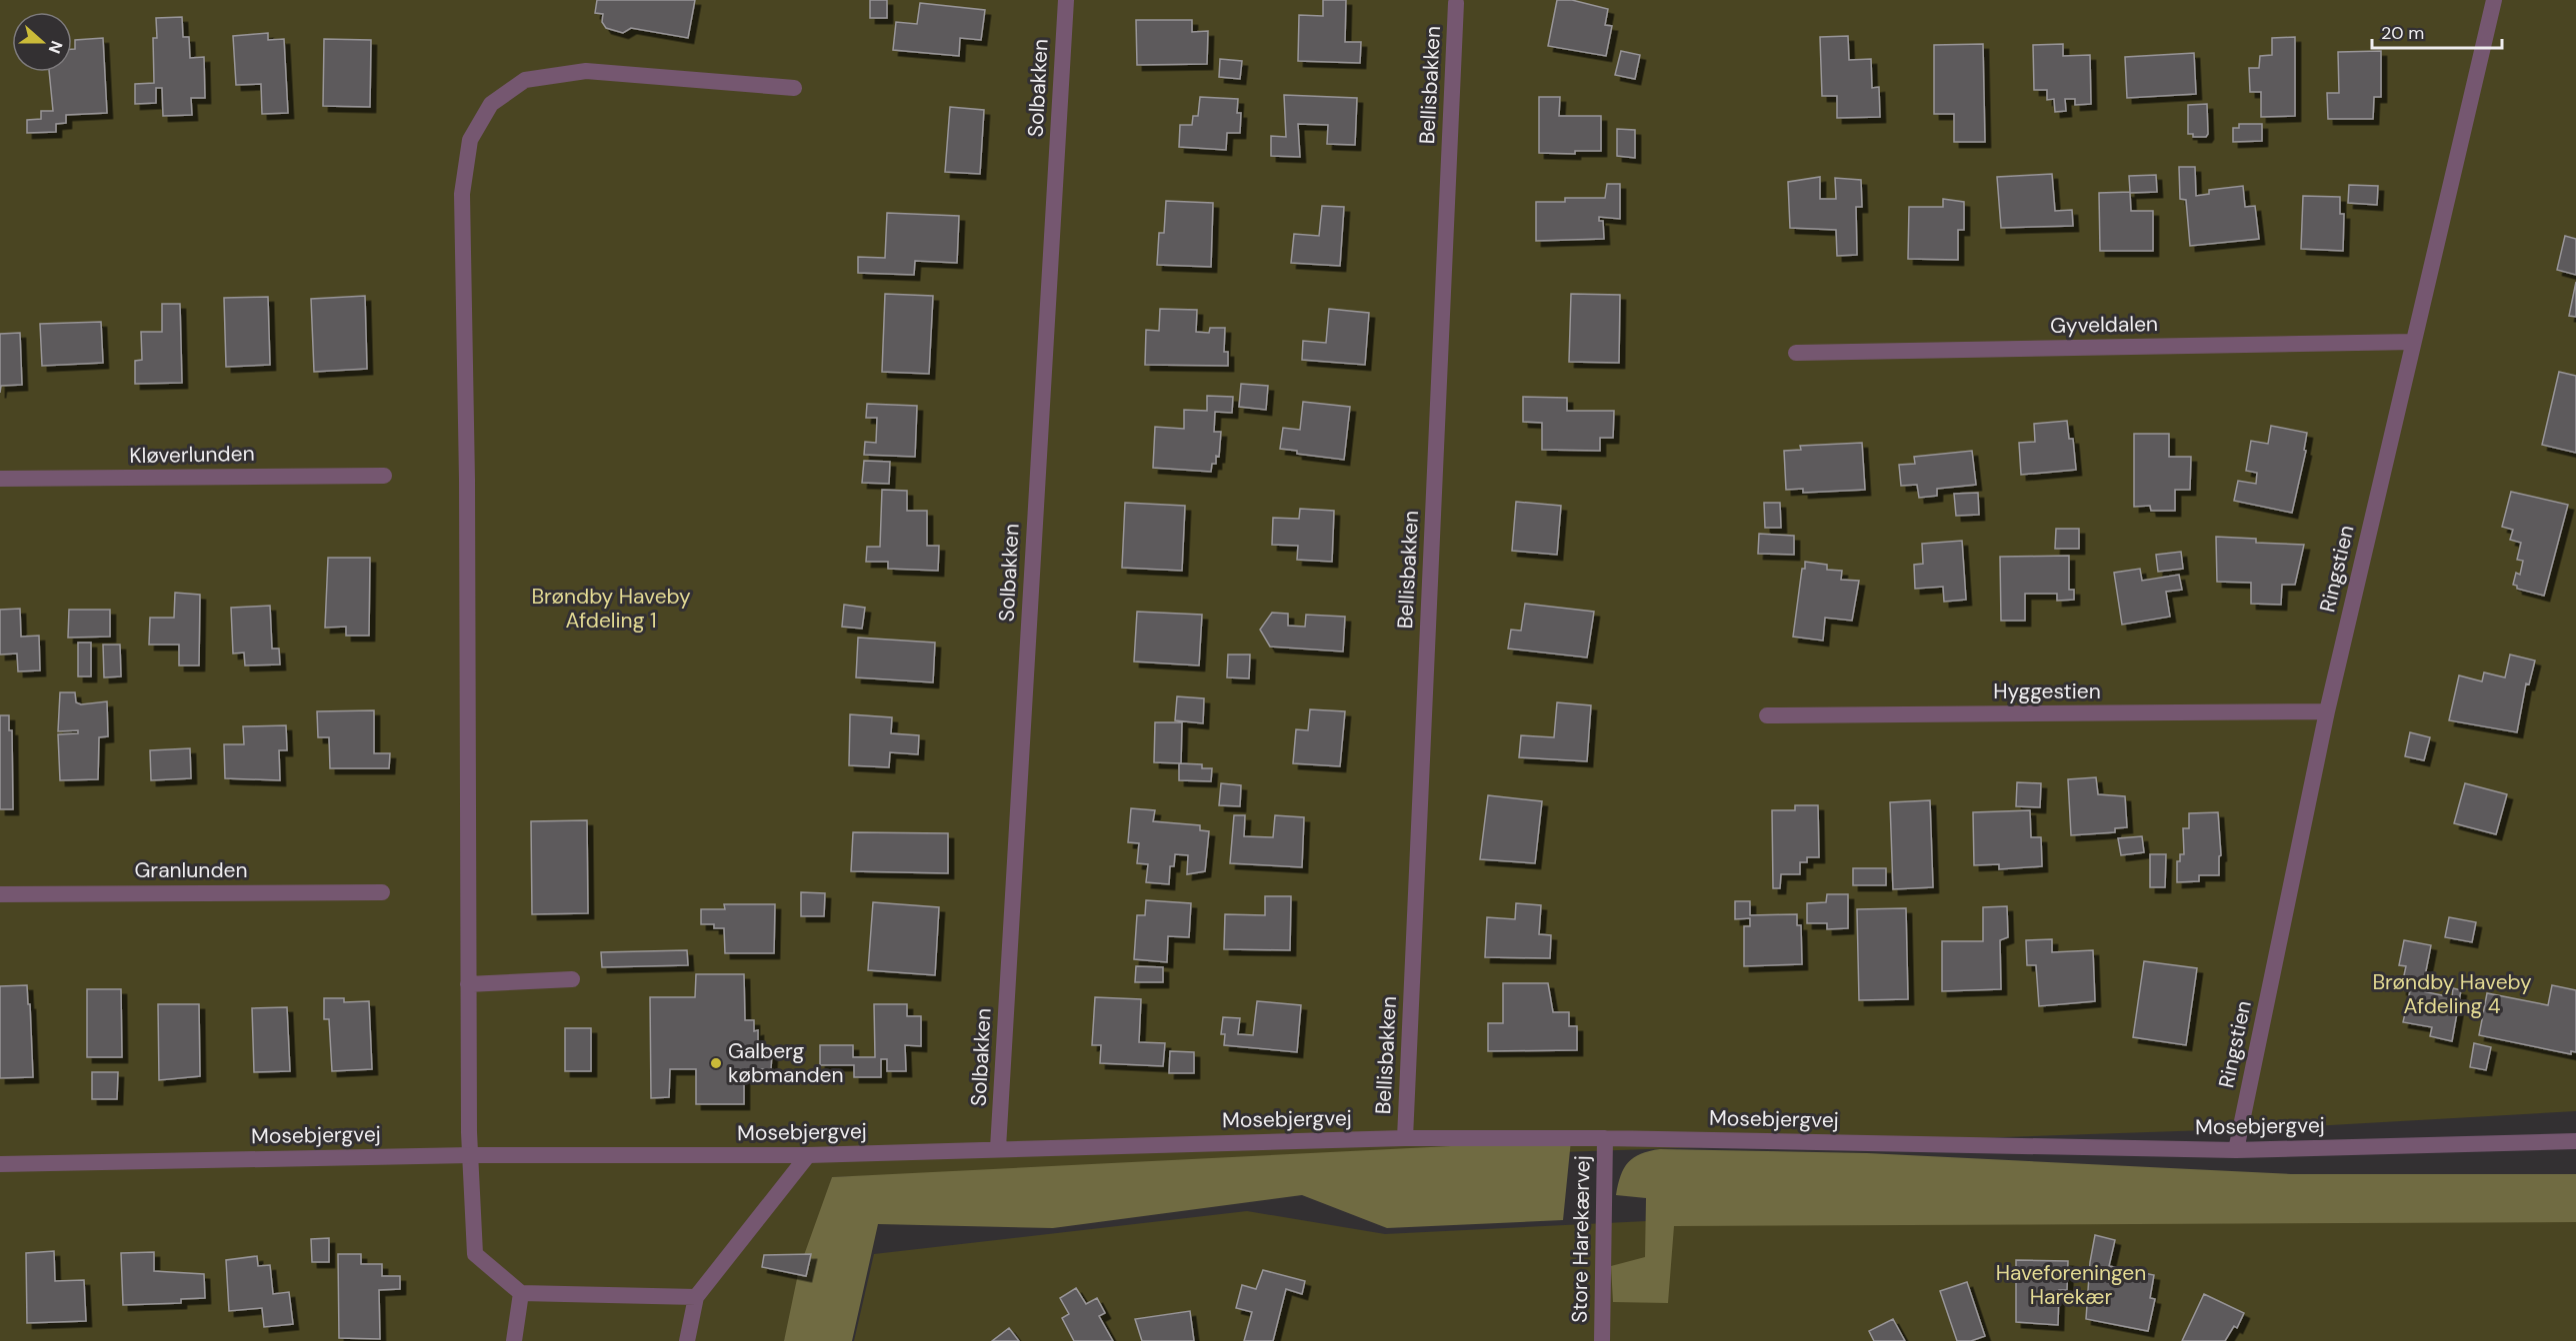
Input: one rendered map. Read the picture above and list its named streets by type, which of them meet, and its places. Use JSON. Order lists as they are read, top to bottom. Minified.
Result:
{"streets":{"street":["Bellisbakken","Solbakken","Gyveldalen","Kløverlunden","Ringstien","Hyggestien","Granlunden","Mosebjergvej","Store Harekærvej"]},"crossings":[["Bellisbakken","Mosebjergvej"],["Solbakken","Mosebjergvej"],["Gyveldalen","Ringstien"],["Ringstien","Hyggestien"],["Ringstien","Mosebjergvej"],["Mosebjergvej","Store Harekærvej"]],"parks":["Brøndby Haveby Afdeling 1","Brøndby Haveby Afdeling 4","Haveforeningen Harekær"],"places":["Galberg købmanden"],"scale_bar":"20 m","north":"right"}
